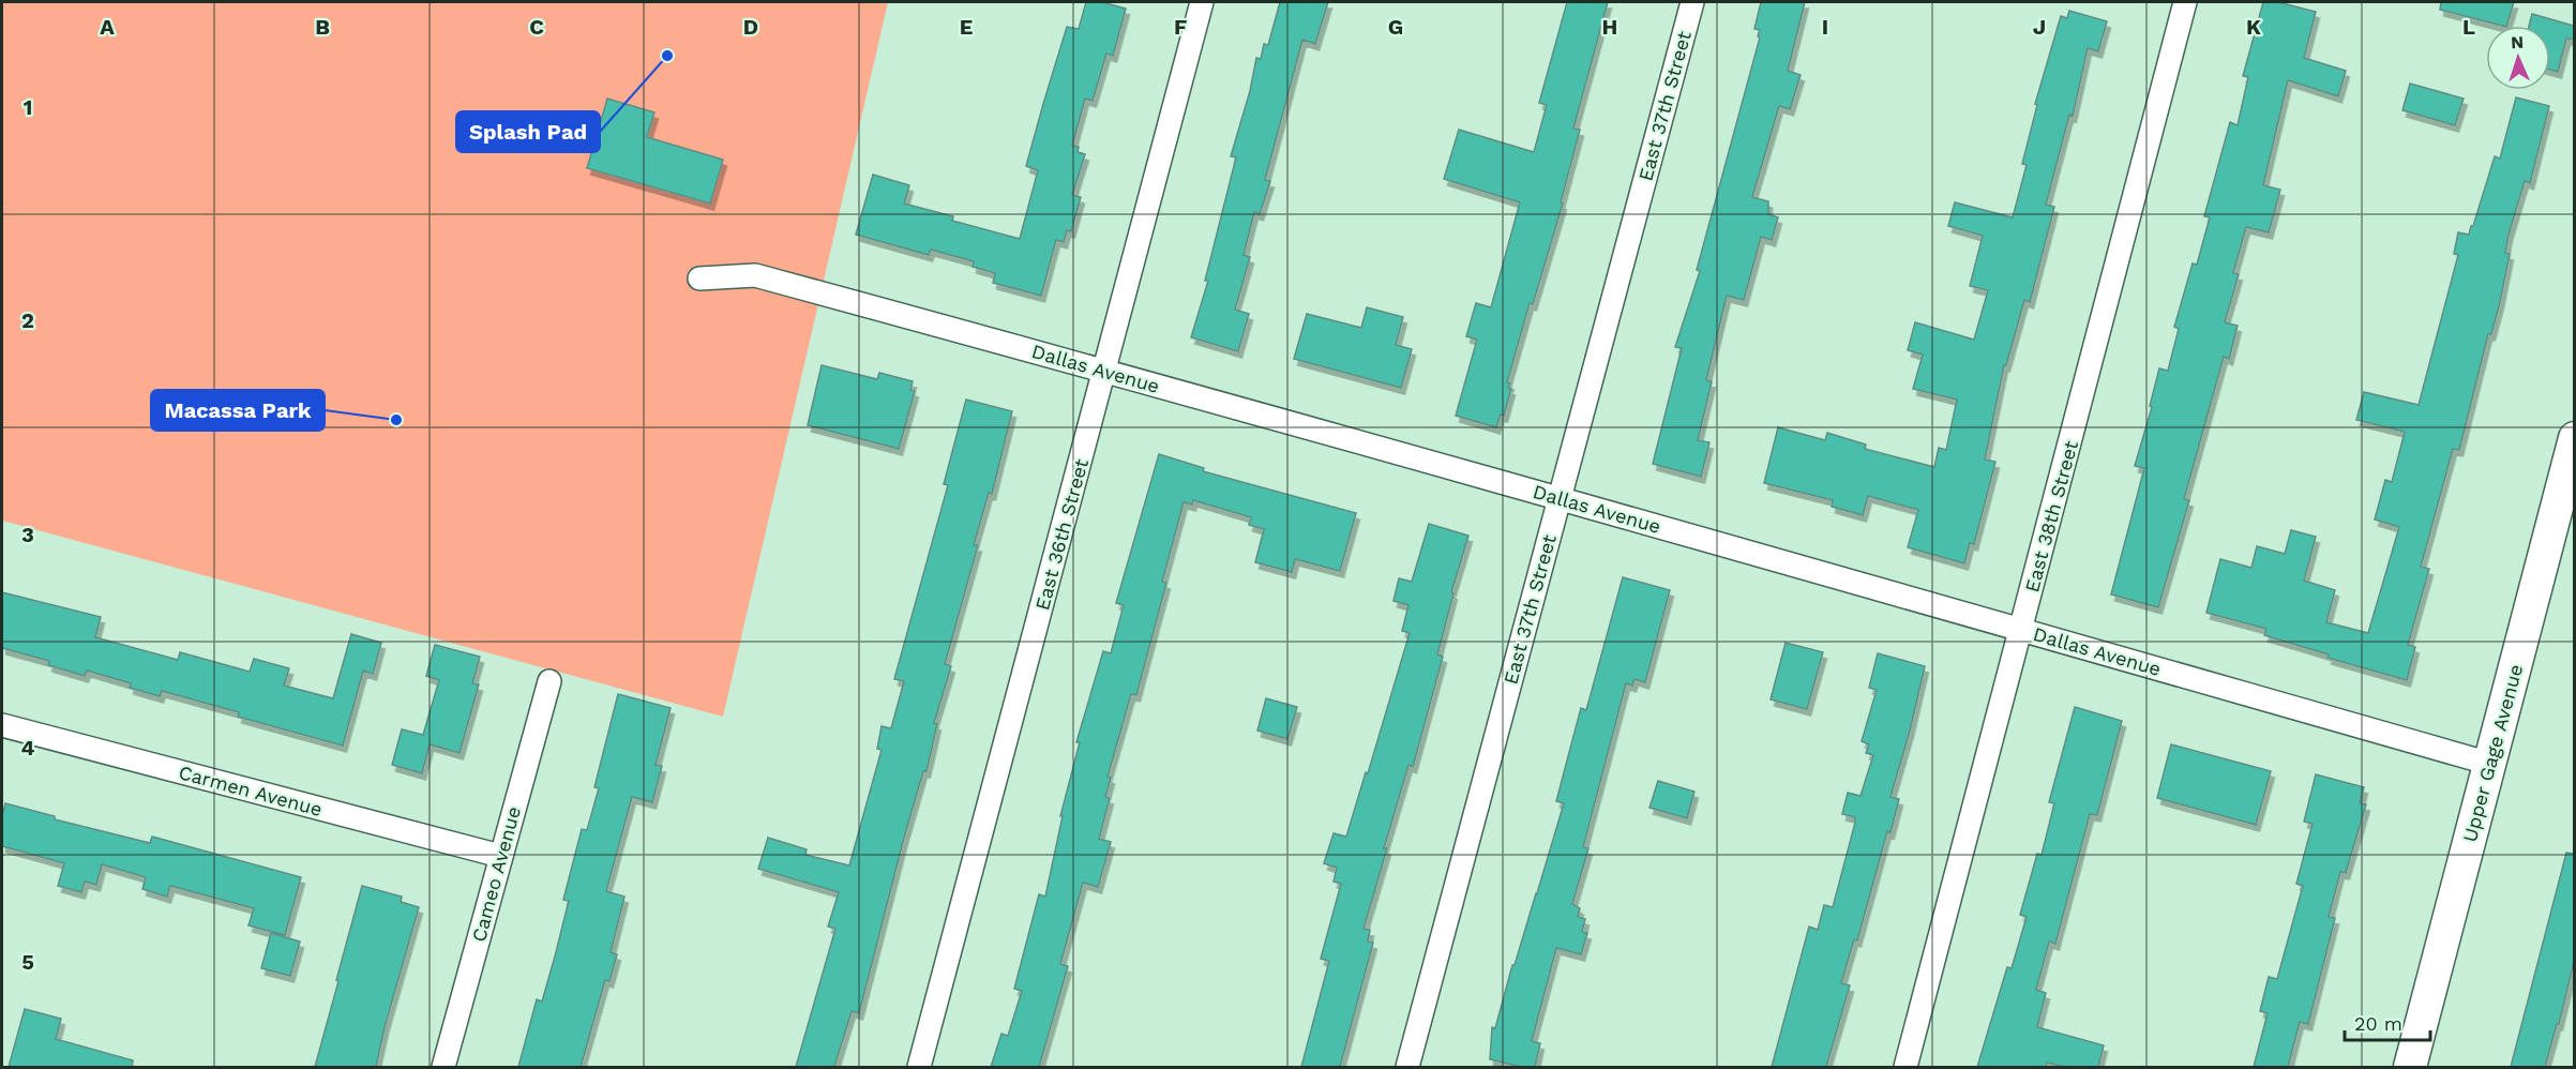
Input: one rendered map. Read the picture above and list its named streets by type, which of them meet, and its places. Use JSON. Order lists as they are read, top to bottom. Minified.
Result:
{"streets":{"main road":["Upper Gage Avenue"],"street":["East 37th Street","Dallas Avenue","East 38th Street","East 36th Street","Carmen Avenue","Cameo Avenue"]},"crossings":[["East 37th Street","Dallas Avenue"],["Dallas Avenue","East 38th Street"],["Dallas Avenue","East 36th Street"],["Dallas Avenue","Upper Gage Avenue"],["Carmen Avenue","Cameo Avenue"]],"places":["Splash Pad","Macassa Park"],"scale_bar":"20 m","north":"top","grid":{"columns":["A","B","C","D","E","F","G","H","I","J","K","L"],"rows":["1","2","3","4","5"]}}
